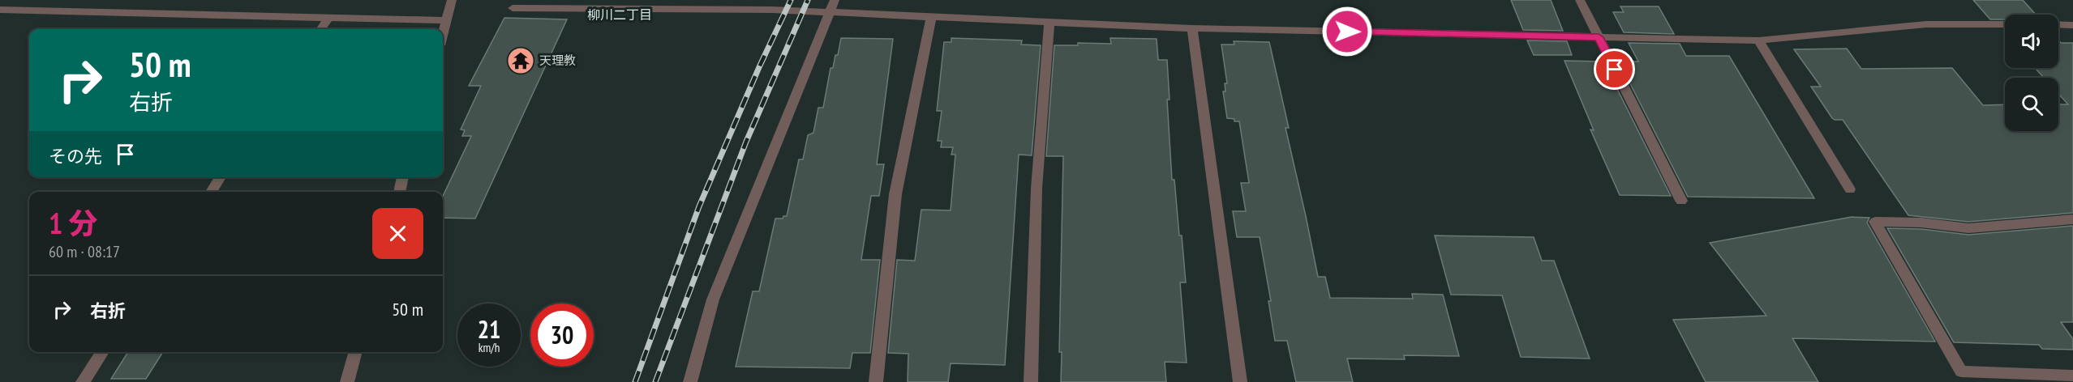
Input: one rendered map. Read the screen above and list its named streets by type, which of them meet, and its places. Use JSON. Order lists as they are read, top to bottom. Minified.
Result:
{"districts":["柳川二丁目"],"places":{"temple":["天理教"]},"page":{"turn":["50 m","右折"],"then":"その先","heading":["1 分","60 m · 08:17"],"list":[{"name":"右折","value":"50 m"}],"speed":"21 km/h","limit":"30"}}
